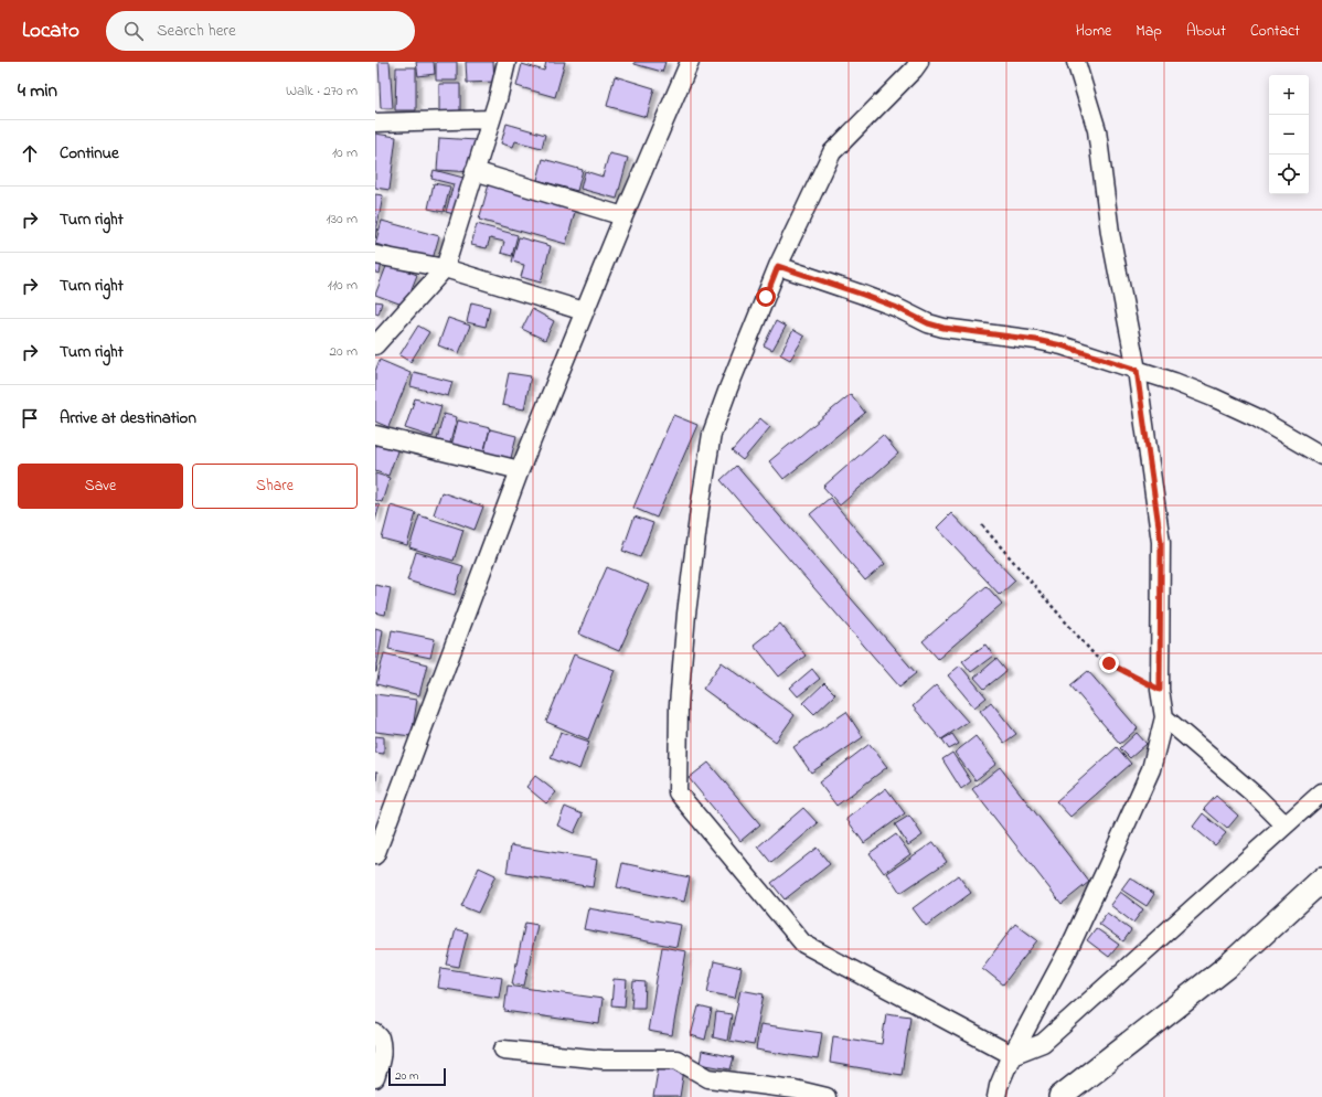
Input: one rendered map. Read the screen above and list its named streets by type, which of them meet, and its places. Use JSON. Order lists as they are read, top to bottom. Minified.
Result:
{"scale_bar":"20 m","page":{"header":"Locato","search":"Search here","nav":["Home","Map","About","Contact"],"heading":["4 min","Walk · 270 m"],"map_buttons":["+","−"],"list":[["Continue","10 m"],["Turn right","130 m"],["Turn right","110 m"],["Turn right","20 m"],"Arrive at destination"],"buttons":["Save","Share"],"scale":"20 m"}}
